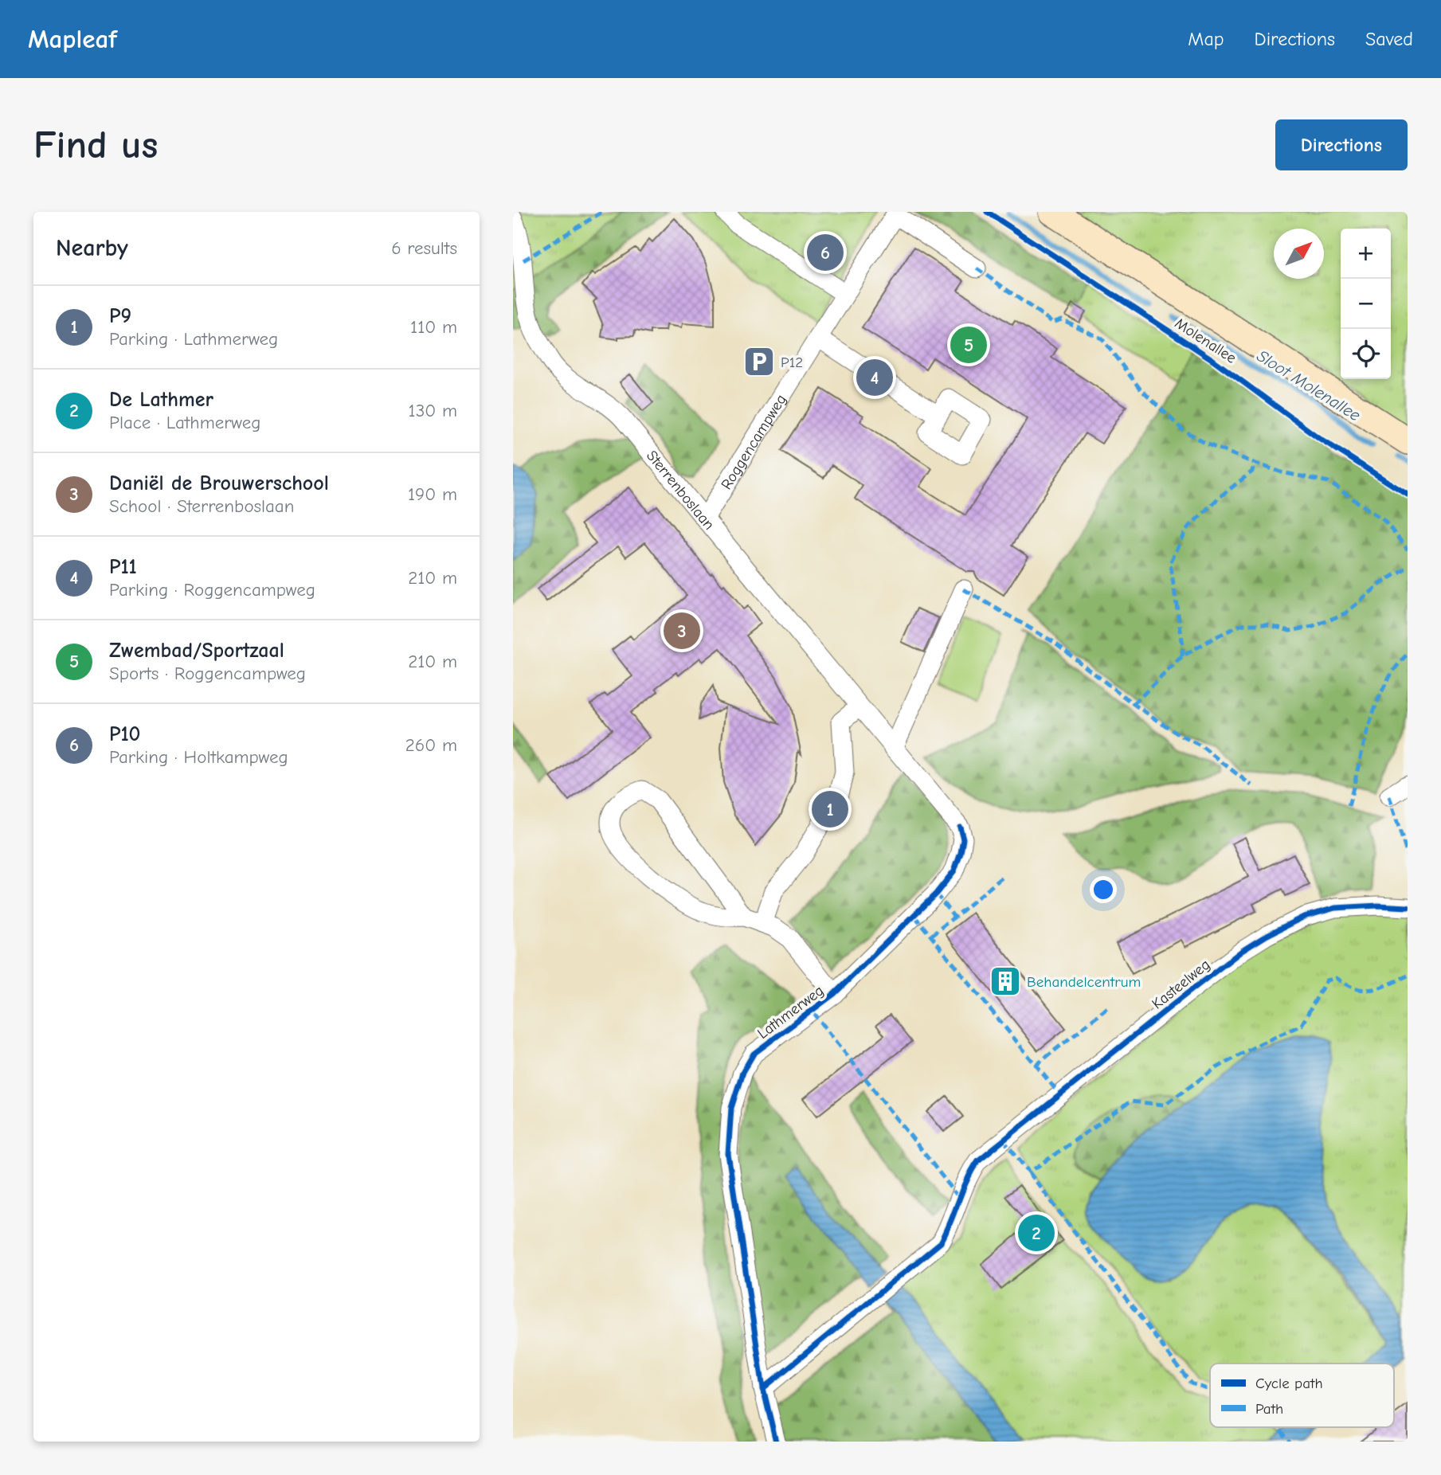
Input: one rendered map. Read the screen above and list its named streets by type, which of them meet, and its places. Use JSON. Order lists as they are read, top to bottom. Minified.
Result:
{"streets":{"main road":["Molenallee"],"street":["Roggencampweg","Sterrenboslaan","Kasteelweg","Lathmerweg"]},"crossings":[["Roggencampweg","Sterrenboslaan"],["Sterrenboslaan","Lathmerweg"],["Kasteelweg","Lathmerweg"]],"water":["Sloot Molenallee"],"places":{"parking":["P12"],"building":["Behandelcentrum"]},"legend":["Cycle path","Path"],"north":"top right","page":{"header":"Mapleaf","nav":["Map","Directions","Saved"],"buttons":"Directions","title":"Find us","heading":["Nearby","6 results"],"map_buttons":["+","−"],"pins":["6","5","4","3","1","2"],"list":[{"mark":"1","name":"P9","note":"Parking · Lathmerweg","value":"110 m"},{"mark":"2","name":"De Lathmer","note":"Place · Lathmerweg","value":"130 m"},{"mark":"3","name":"Daniël de Brouwerschool","note":"School · Sterrenboslaan","value":"190 m"},{"mark":"4","name":"P11","note":"Parking · Roggencampweg","value":"210 m"},{"mark":"5","name":"Zwembad/Sportzaal","note":"Sports · Roggencampweg","value":"210 m"},{"mark":"6","name":"P10","note":"Parking · Holtkampweg","value":"260 m"}]}}
